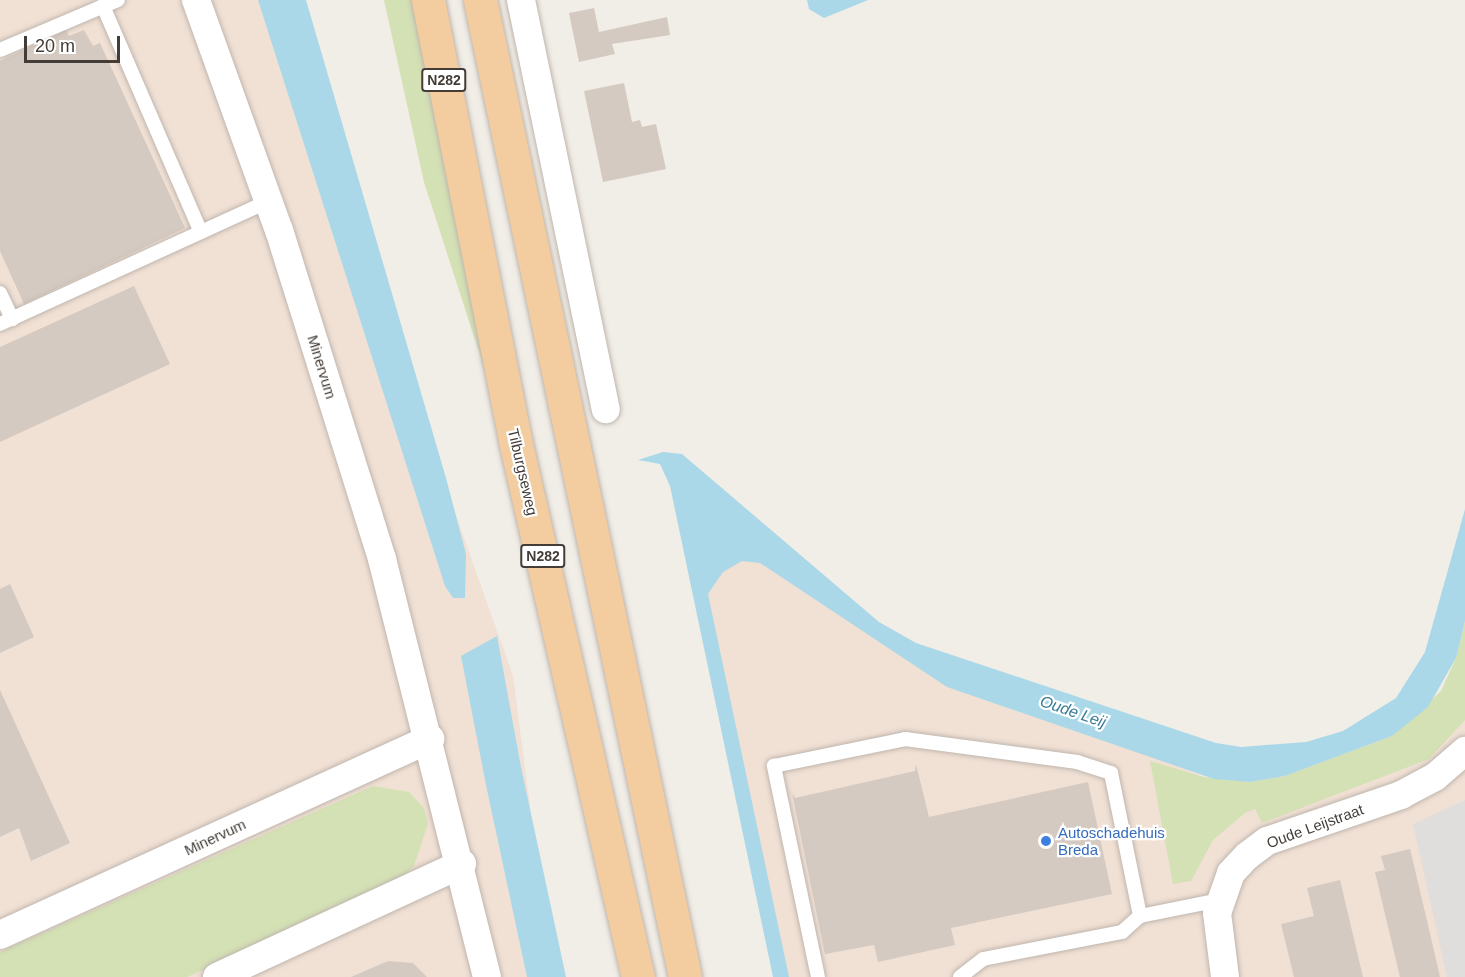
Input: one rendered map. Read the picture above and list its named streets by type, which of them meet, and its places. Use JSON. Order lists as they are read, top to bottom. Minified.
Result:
{"streets":{"main road":["N282","Tilburgseweg"],"street":["Minervum","Oude Leijstraat"]},"water":["Oude Leij"],"places":["Autoschadehuis Breda"],"scale_bar":"20 m"}
